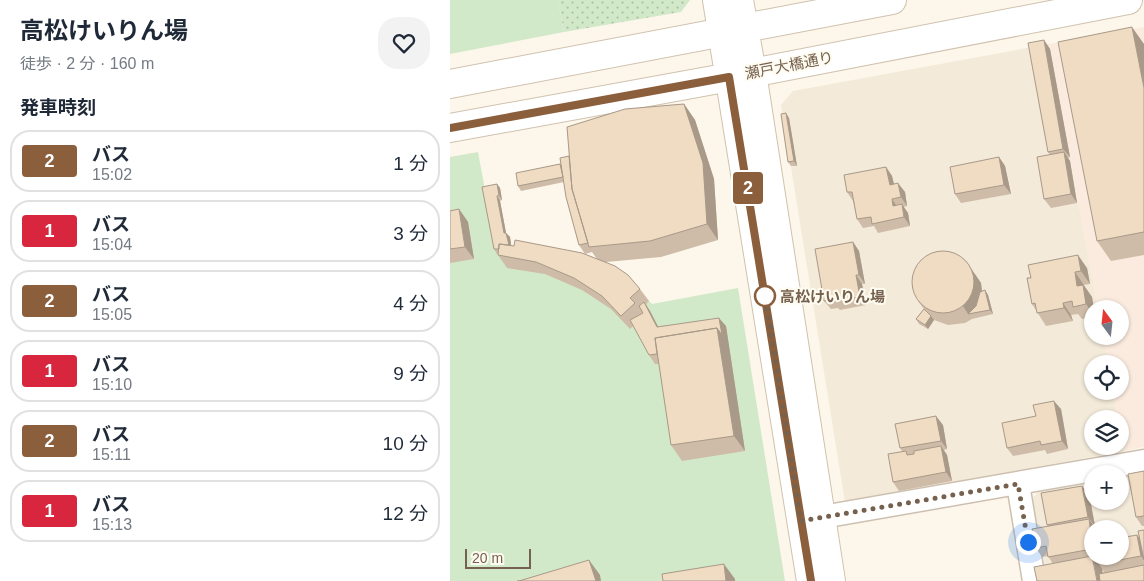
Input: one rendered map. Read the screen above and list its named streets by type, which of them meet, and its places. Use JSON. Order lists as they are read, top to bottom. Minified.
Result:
{"streets":{"street":["瀬戸大橋通り"]},"places":["高松けいりん場"],"lines":["bus line 2"],"scale_bar":"20 m","north":"top","page":{"heading":[["高松けいりん場","徒歩 · 2 分 · 160 m"],"発車時刻"],"on_map":"2","list":[{"mark":"2","name":"バス","note":"15:02","value":"1 分"},{"mark":"1","name":"バス","note":"15:04","value":"3 分"},{"mark":"2","name":"バス","note":"15:05","value":"4 分"},{"mark":"1","name":"バス","note":"15:10","value":"9 分"},{"mark":"2","name":"バス","note":"15:11","value":"10 分"},{"mark":"1","name":"バス","note":"15:13","value":"12 分"}],"map_buttons":["+","−"],"scale":"20 m"}}
